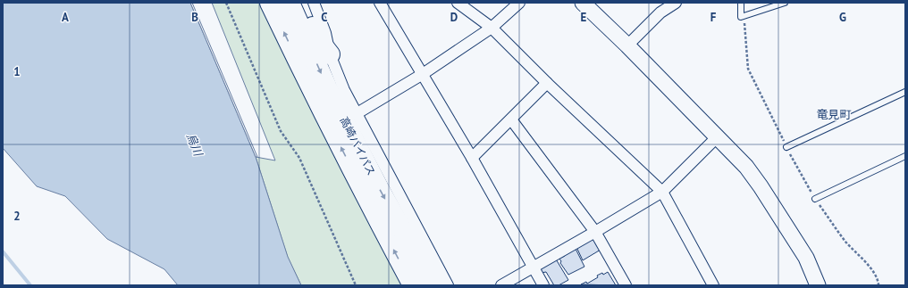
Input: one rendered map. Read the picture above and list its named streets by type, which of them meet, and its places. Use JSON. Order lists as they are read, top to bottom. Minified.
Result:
{"streets":{"highway":["高崎バイパス"]},"districts":["竜見町"],"water":["烏川"],"grid":{"columns":["A","B","C","D","E","F","G"],"rows":["1","2"]}}
